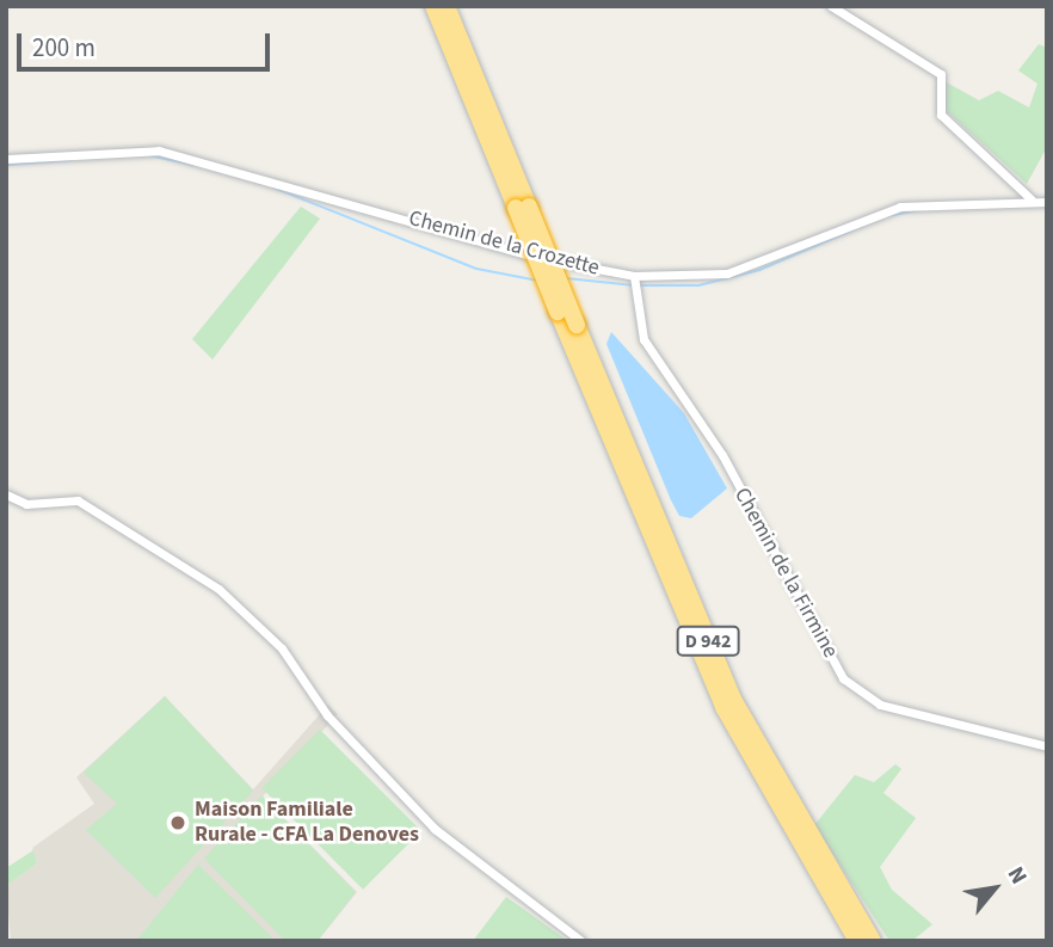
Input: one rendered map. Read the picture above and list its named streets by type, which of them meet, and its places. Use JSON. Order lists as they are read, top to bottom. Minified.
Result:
{"streets":{"highway":["D 942"],"street":["Chemin de la Crozette","Chemin de la Firmine"]},"crossings":[["Chemin de la Crozette","Chemin de la Firmine"]],"places":["Maison Familiale Rurale - CFA La Denoves"],"scale_bar":"200 m","north":"top right"}
